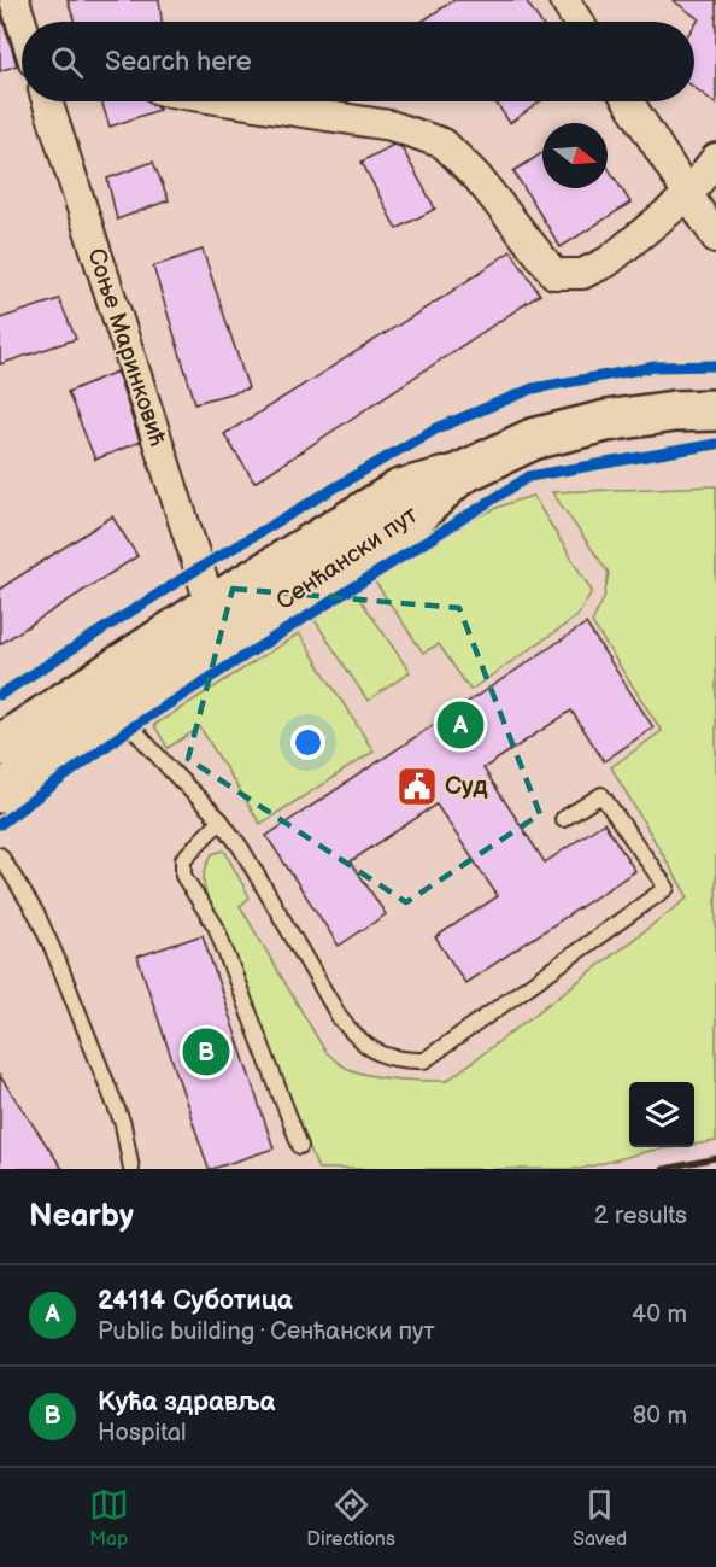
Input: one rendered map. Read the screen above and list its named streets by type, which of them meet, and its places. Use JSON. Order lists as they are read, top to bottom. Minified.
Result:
{"streets":{"main road":["Сенћански пут"],"street":["Соње Маринковић"]},"crossings":[["Соње Маринковић","Сенћански пут"]],"places":{"public building":["Суд"]},"north":"right","page":{"search":"Search here","pins":["A","B"],"heading":["Nearby","2 results"],"list":[{"mark":"A","name":"24114 Суботица","note":"Public building · Сенћански пут","value":"40 m"},{"mark":"B","name":"Кућа здравља","note":"Hospital","value":"80 m"}],"nav":["Map","Directions","Saved"]}}
